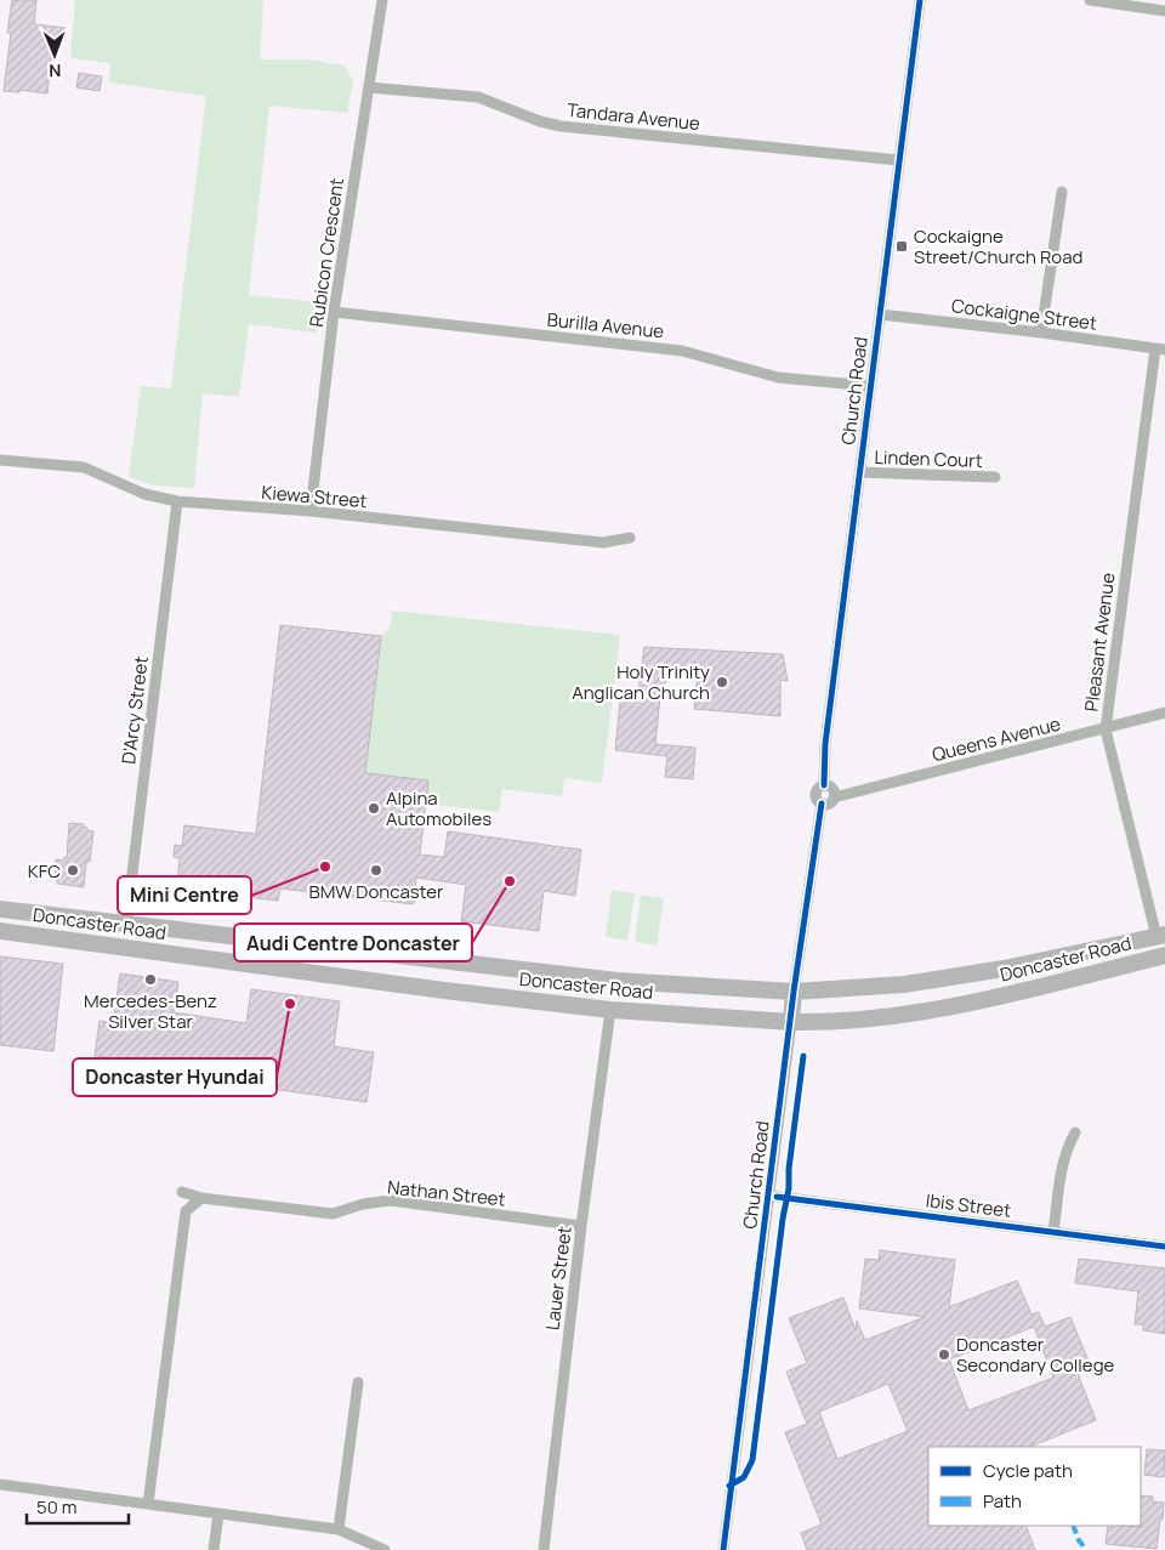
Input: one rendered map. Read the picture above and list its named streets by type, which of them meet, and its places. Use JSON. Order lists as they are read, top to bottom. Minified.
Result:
{"streets":{"main road":["Church Road","Doncaster Road"],"street":["Tandara Avenue","Rubicon Crescent","Cockaigne Street","Burilla Avenue","Linden Court","Kiewa Street","Pleasant Avenue","D'Arcy Street","Queens Avenue","Nathan Street","Ibis Street","Lauer Street"]},"crossings":[["Tandara Avenue","Rubicon Crescent"],["Tandara Avenue","Church Road"],["Rubicon Crescent","Burilla Avenue"],["Rubicon Crescent","Kiewa Street"],["Cockaigne Street","Church Road"],["Cockaigne Street","Pleasant Avenue"],["Burilla Avenue","Church Road"],["Church Road","Linden Court"],["Church Road","Queens Avenue"],["Church Road","Doncaster Road"],["Church Road","Ibis Street"],["Kiewa Street","D'Arcy Street"],["Pleasant Avenue","Queens Avenue"],["Pleasant Avenue","Doncaster Road"],["D'Arcy Street","Doncaster Road"],["Doncaster Road","Lauer Street"],["Nathan Street","Lauer Street"]],"places":{"transit":["Cockaigne Street/Church Road"],"other":["Holy Trinity Anglican Church","Alpina Automobiles","Mini Centre","KFC","BMW Doncaster","Audi Centre Doncaster","Mercedes-Benz Silver Star","Doncaster Hyundai","Doncaster Secondary College"]},"legend":["Cycle path","Path"],"scale_bar":"50 m","north":"bottom"}
